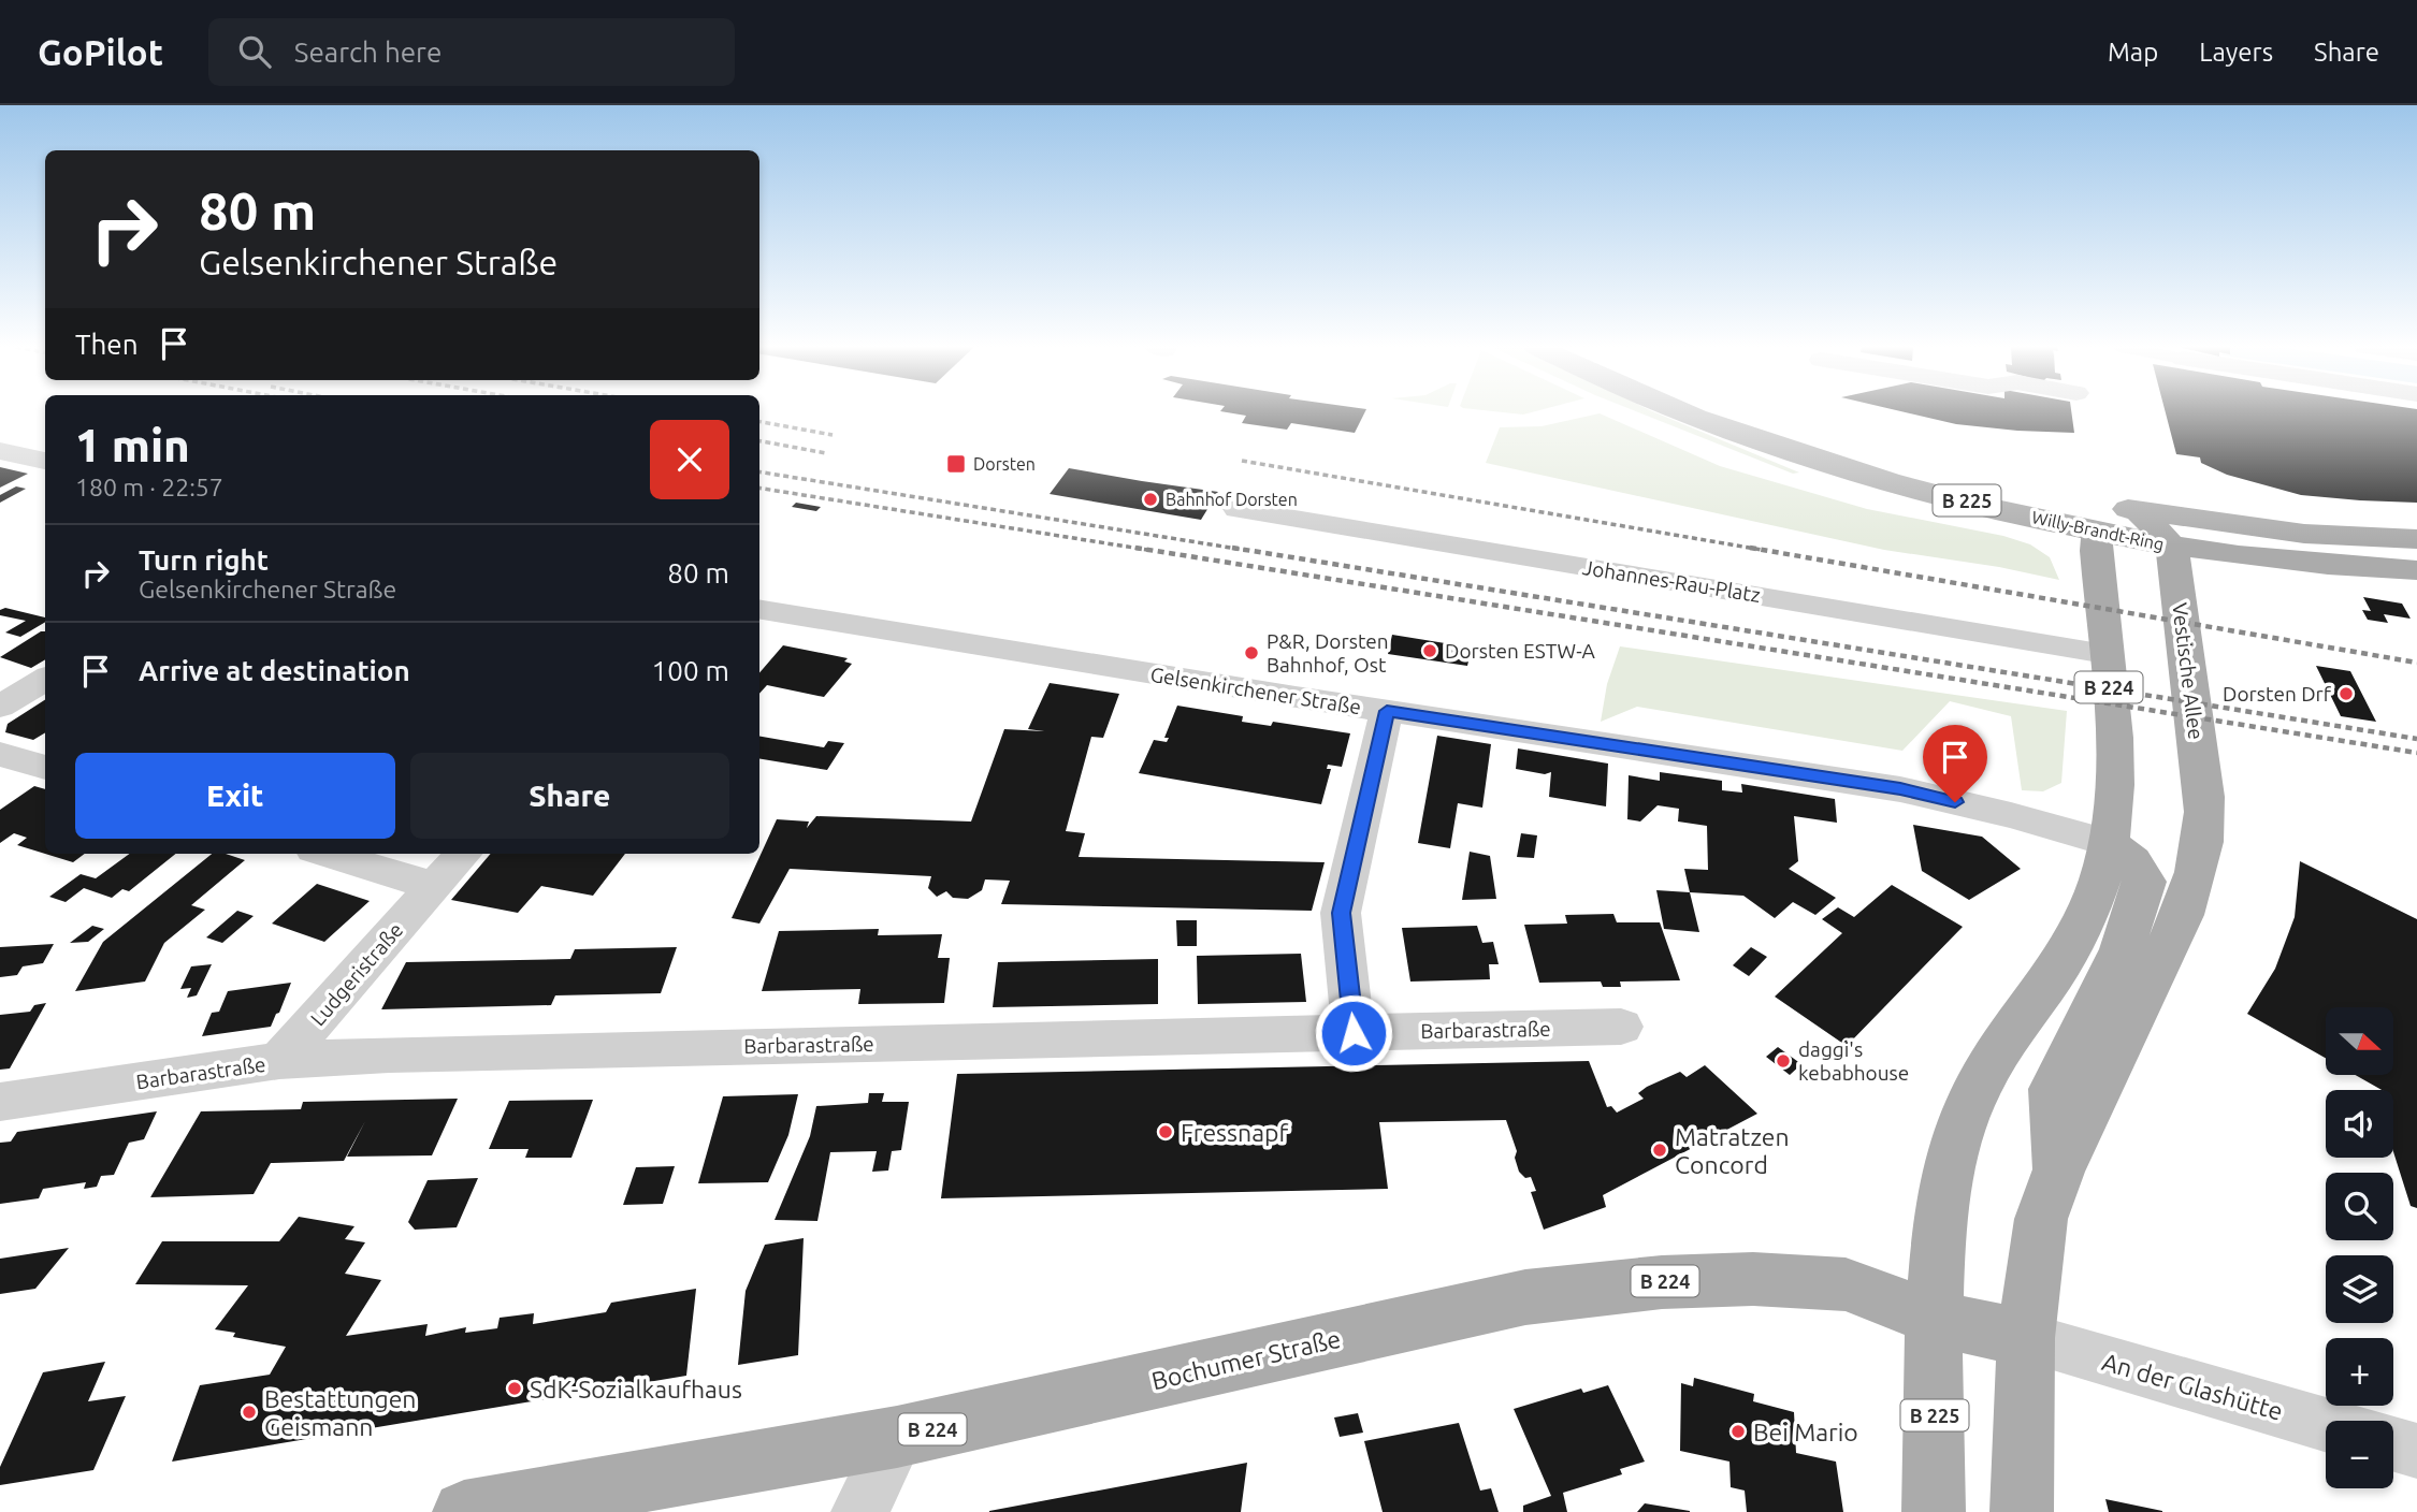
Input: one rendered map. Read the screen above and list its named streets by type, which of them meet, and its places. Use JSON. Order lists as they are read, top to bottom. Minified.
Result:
{"streets":{"main road":["B 225","Willy-Brandt-Ring","Vestische Allee","B 224","Bochumer Straße"],"street":["Johannes-Rau-Platz","Gelsenkirchener Straße","Ludgeristraße","Barbarastraße","An der Glashütte"]},"crossings":[["B 225","B 224"],["B 225","Bochumer Straße"],["Willy-Brandt-Ring","Vestische Allee"],["Willy-Brandt-Ring","B 224"],["Johannes-Rau-Platz","B 224"],["Vestische Allee","B 224"],["Vestische Allee","Gelsenkirchener Straße"],["Vestische Allee","Bochumer Straße"],["Vestische Allee","An der Glashütte"],["B 224","Gelsenkirchener Straße"],["B 224","Bochumer Straße"],["Ludgeristraße","Barbarastraße"],["Bochumer Straße","An der Glashütte"]],"places":{"transit":["Dorsten"],"other":["Bahnhof Dorsten","Dorsten ESTW-A","P&R, Dorsten Bahnhof, Ost","Dorsten Drf","daggi's kebabhouse","Fressnapf","Matratzen Concord","SdK-Sozialkaufhaus","Bestattungen Geismann","Bei Mario"]},"north":"right","page":{"header":"GoPilot","search":"Search here","nav":["Map","Layers","Share"],"turn":["80 m","Gelsenkirchener Straße"],"then":"Then","heading":["1 min","180 m · 22:57"],"list":[{"name":"Turn right","note":"Gelsenkirchener Straße","value":"80 m"},{"name":"Arrive at destination","value":"100 m"}],"buttons":["Exit","Share"],"map_buttons":["+","−"]}}
